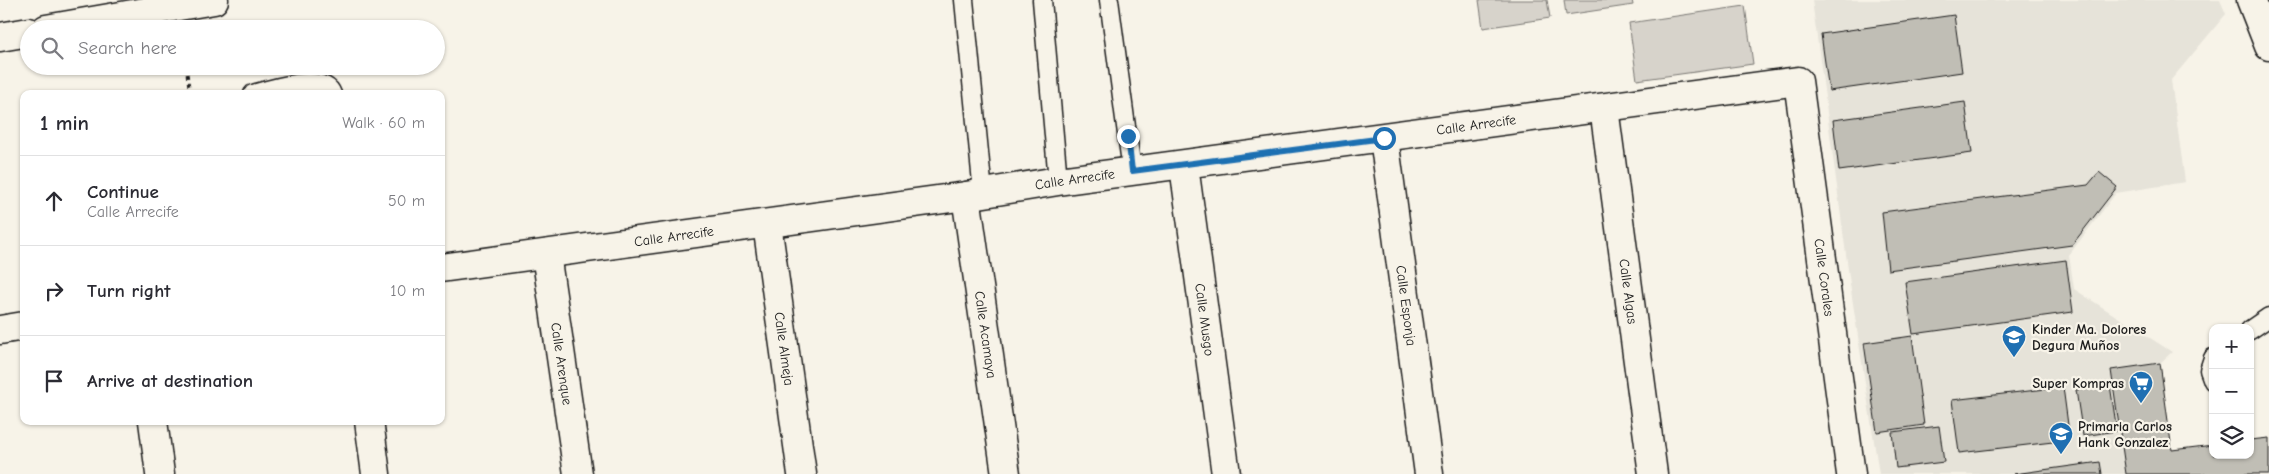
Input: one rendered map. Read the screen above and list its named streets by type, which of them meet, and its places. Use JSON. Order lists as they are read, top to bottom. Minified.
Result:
{"streets":{"street":["Calle Arrecife","Calle Corales","Calle Algas","Calle Esponja","Calle Musgo","Calle Acamaya","Calle Almeja","Calle Arenque"]},"crossings":[["Calle Arrecife","Calle Corales"],["Calle Arrecife","Calle Algas"],["Calle Arrecife","Calle Esponja"],["Calle Arrecife","Calle Musgo"],["Calle Arrecife","Calle Acamaya"],["Calle Arrecife","Calle Almeja"],["Calle Arrecife","Calle Arenque"]],"places":{"school or university":["Kinder Ma. Dolores Degura Muños","Primaria Carlos Hank Gonzalez"],"supermarket":["Super Kompras"]},"page":{"search":"Search here","heading":["1 min","Walk · 60 m"],"list":[["Continue","Calle Arrecife","50 m"],["Turn right","10 m"],"Arrive at destination"],"map_buttons":["+","−"]}}
